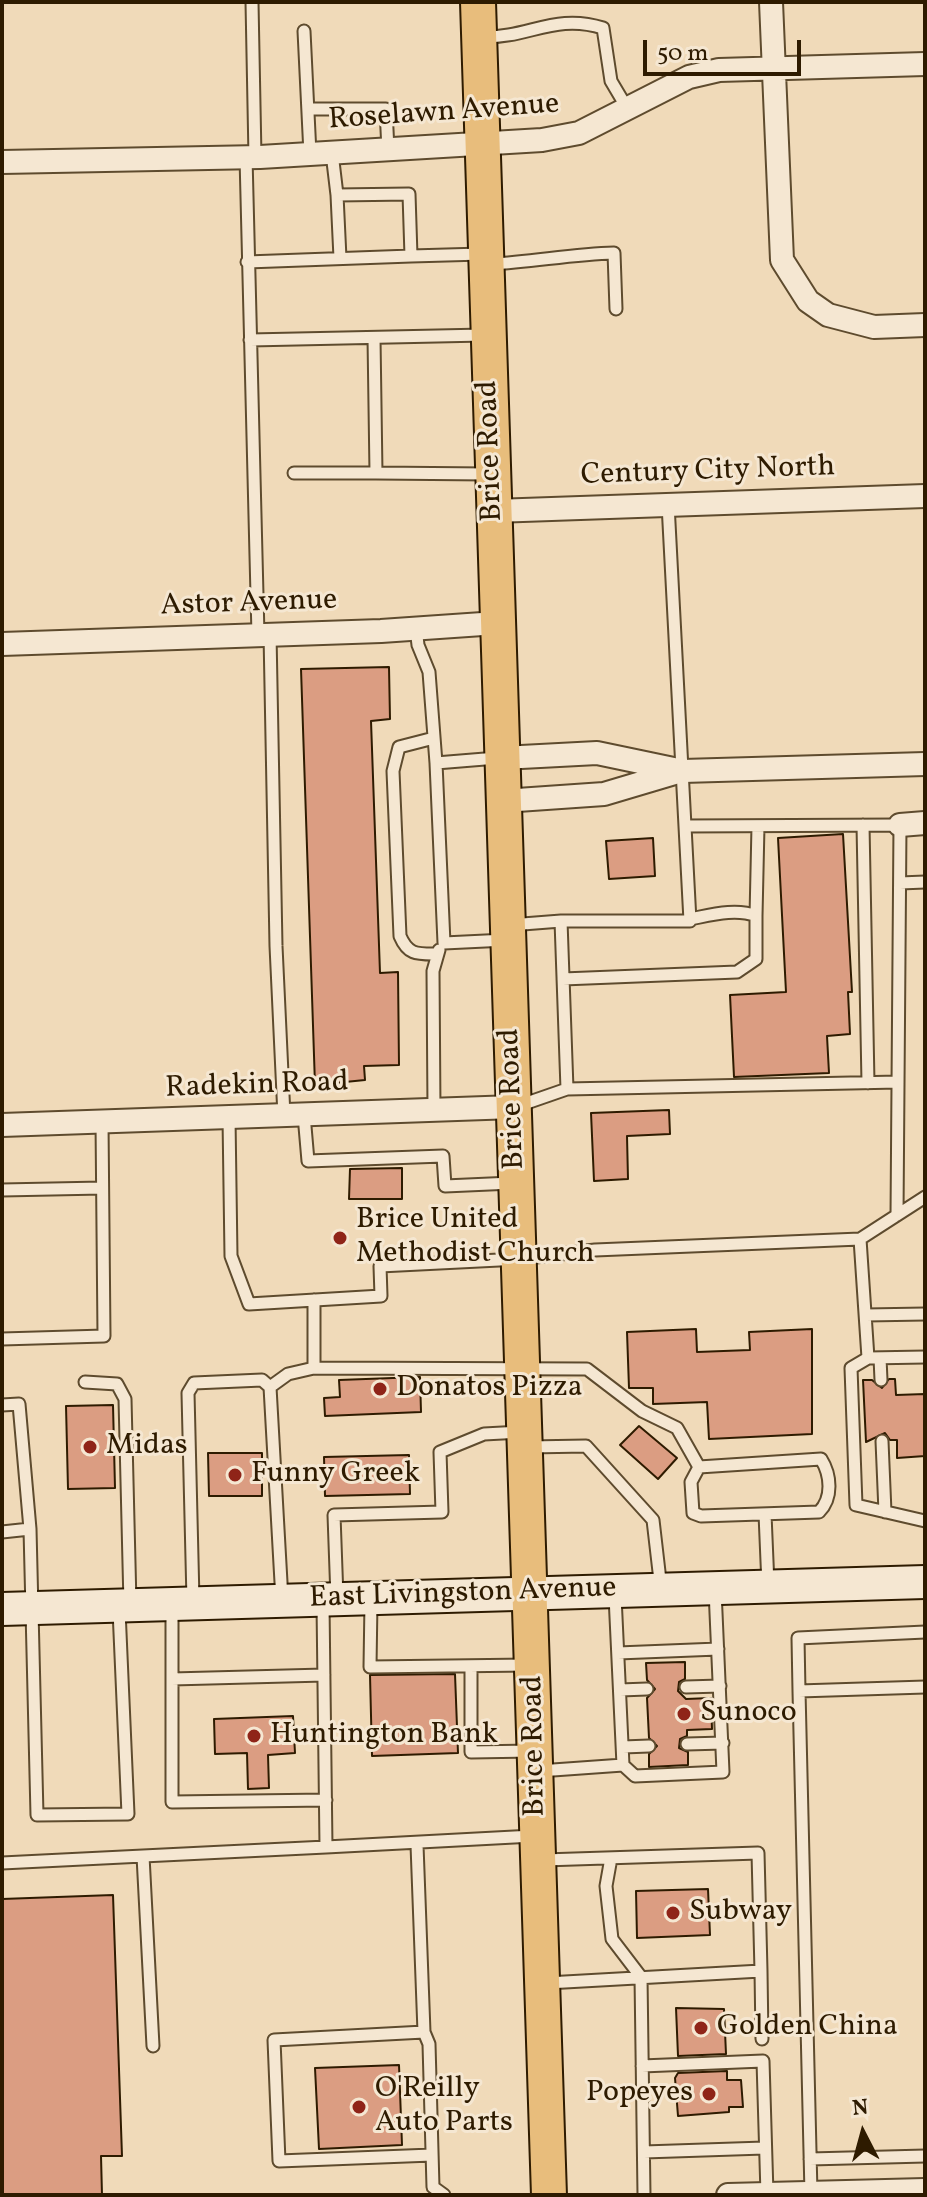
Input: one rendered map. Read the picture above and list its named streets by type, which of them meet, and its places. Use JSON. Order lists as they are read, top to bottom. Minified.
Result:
{"streets":{"main road":["Brice Road","East Livingston Avenue"],"street":["Roselawn Avenue","Century City North","Astor Avenue","Radekin Road"]},"crossings":[["Roselawn Avenue","Brice Road"],["Brice Road","Century City North"],["Brice Road","Astor Avenue"],["Brice Road","Radekin Road"],["Brice Road","East Livingston Avenue"]],"places":["Brice United Methodist Church","Donatos Pizza","Midas","Funny Greek","Sunoco","Huntington Bank","Subway","Golden China","Popeyes","O'Reilly Auto Parts"],"scale_bar":"50 m","north":"top"}
